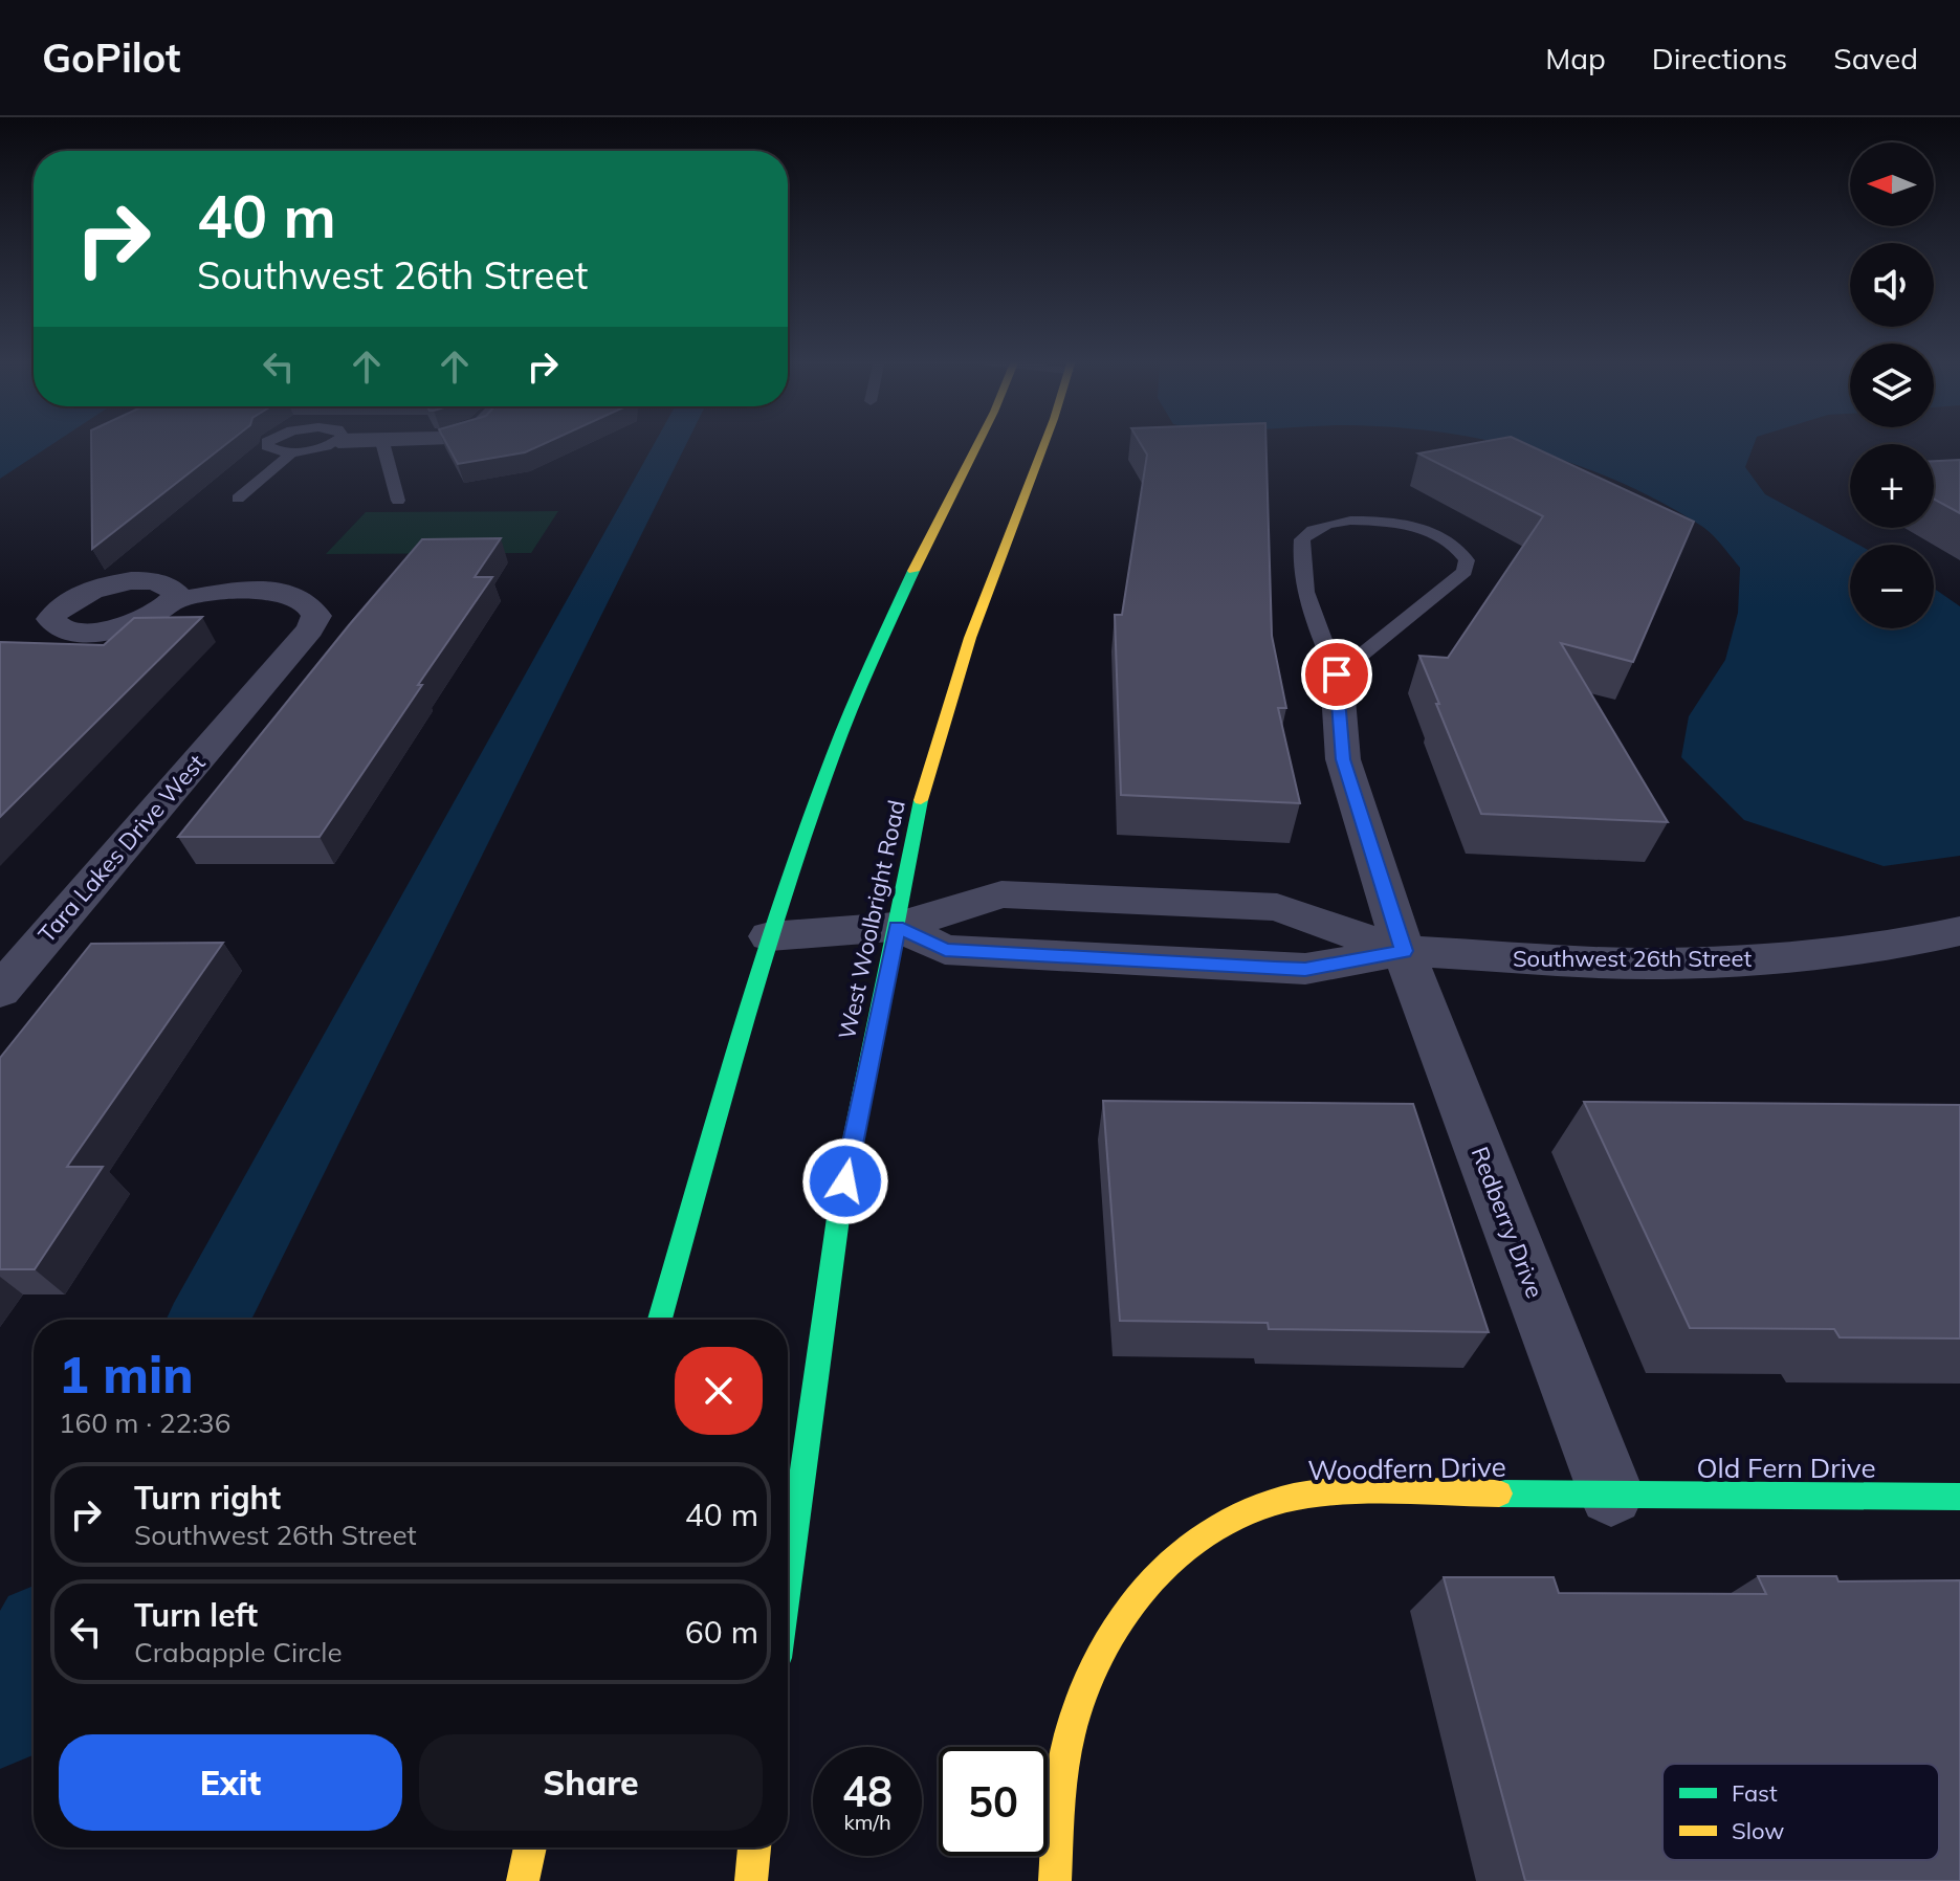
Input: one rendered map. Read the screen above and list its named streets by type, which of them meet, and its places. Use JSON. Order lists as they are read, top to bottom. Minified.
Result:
{"streets":{"main road":["West Woolbright Road","Old Fern Drive","Woodfern Drive"],"street":["Tara Lakes Drive West","Southwest 26th Street","Redberry Drive"]},"crossings":[["West Woolbright Road","Southwest 26th Street"],["Southwest 26th Street","Redberry Drive"],["Redberry Drive","Old Fern Drive"],["Redberry Drive","Woodfern Drive"],["Old Fern Drive","Woodfern Drive"]],"legend":["Fast","Slow"],"north":"left","page":{"header":"GoPilot","nav":["Map","Directions","Saved"],"map_buttons":["+","−"],"turn":["40 m","Southwest 26th Street"],"heading":["1 min","160 m · 22:36"],"list":[{"name":"Turn right","note":"Southwest 26th Street","value":"40 m"},{"name":"Turn left","note":"Crabapple Circle","value":"60 m"}],"buttons":["Exit","Share"],"speed":"48 km/h","limit":"50"}}
